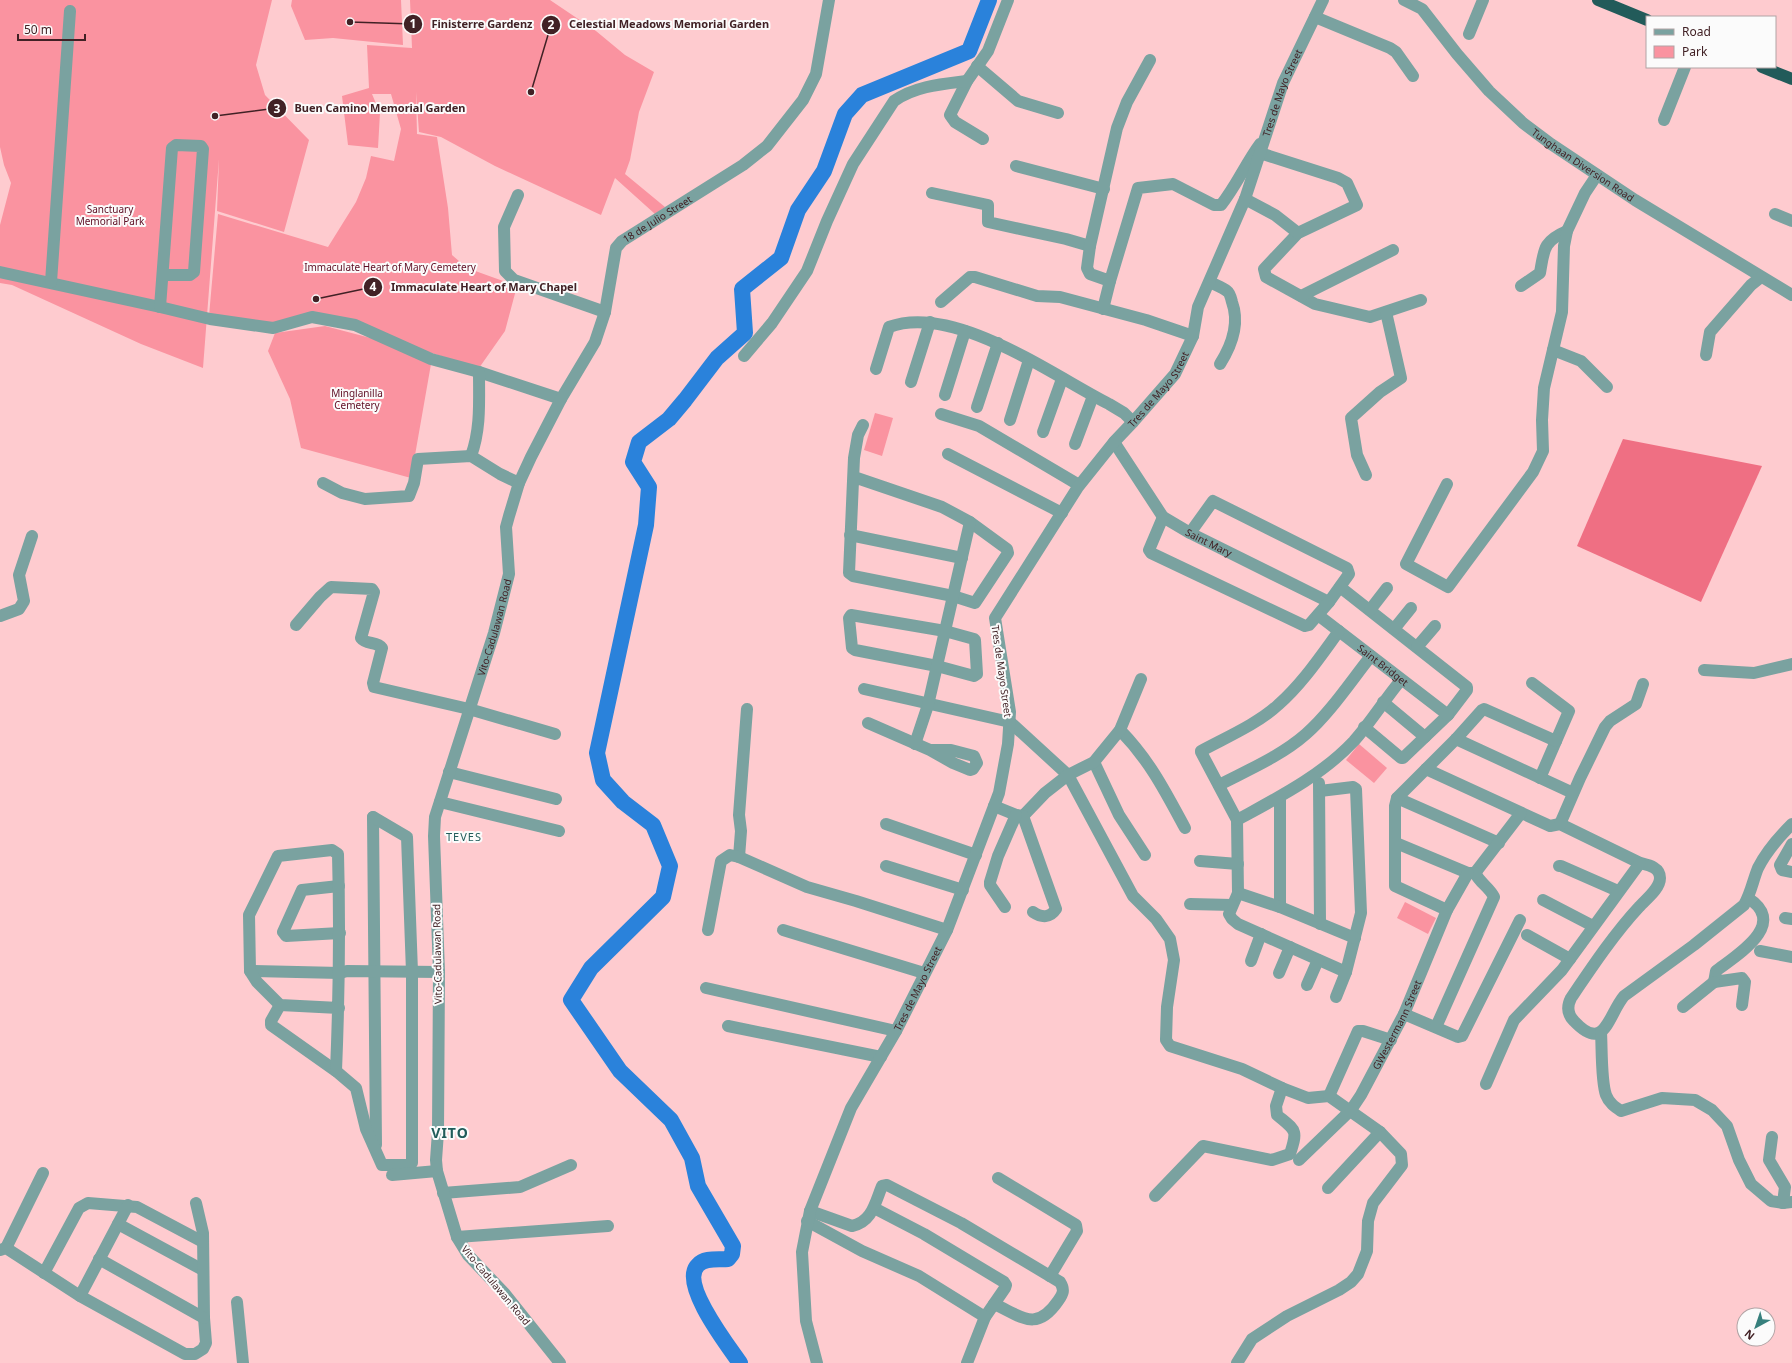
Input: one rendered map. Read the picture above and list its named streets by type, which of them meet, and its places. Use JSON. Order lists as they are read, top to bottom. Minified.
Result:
{"streets":{"street":["Tres de Mayo Street","Tunghaan Diversion Road","18 de Julio Street","Saint Mary","Vito-Cadulawan Road","Saint Bridget","GWestermann Street"]},"crossings":[["Tres de Mayo Street","Saint Mary"],["18 de Julio Street","Vito-Cadulawan Road"]],"districts":["TEVES","VITO"],"parks":["Sanctuary Memorial Park","Immaculate Heart of Mary Cemetery","Minglanilla Cemetery"],"places":["Finisterre Gardenz","Celestial Meadows Memorial Garden","Buen Camino Memorial Garden","Immaculate Heart of Mary Chapel"],"legend":["Road","Park"],"scale_bar":"50 m","north":"bottom left"}
